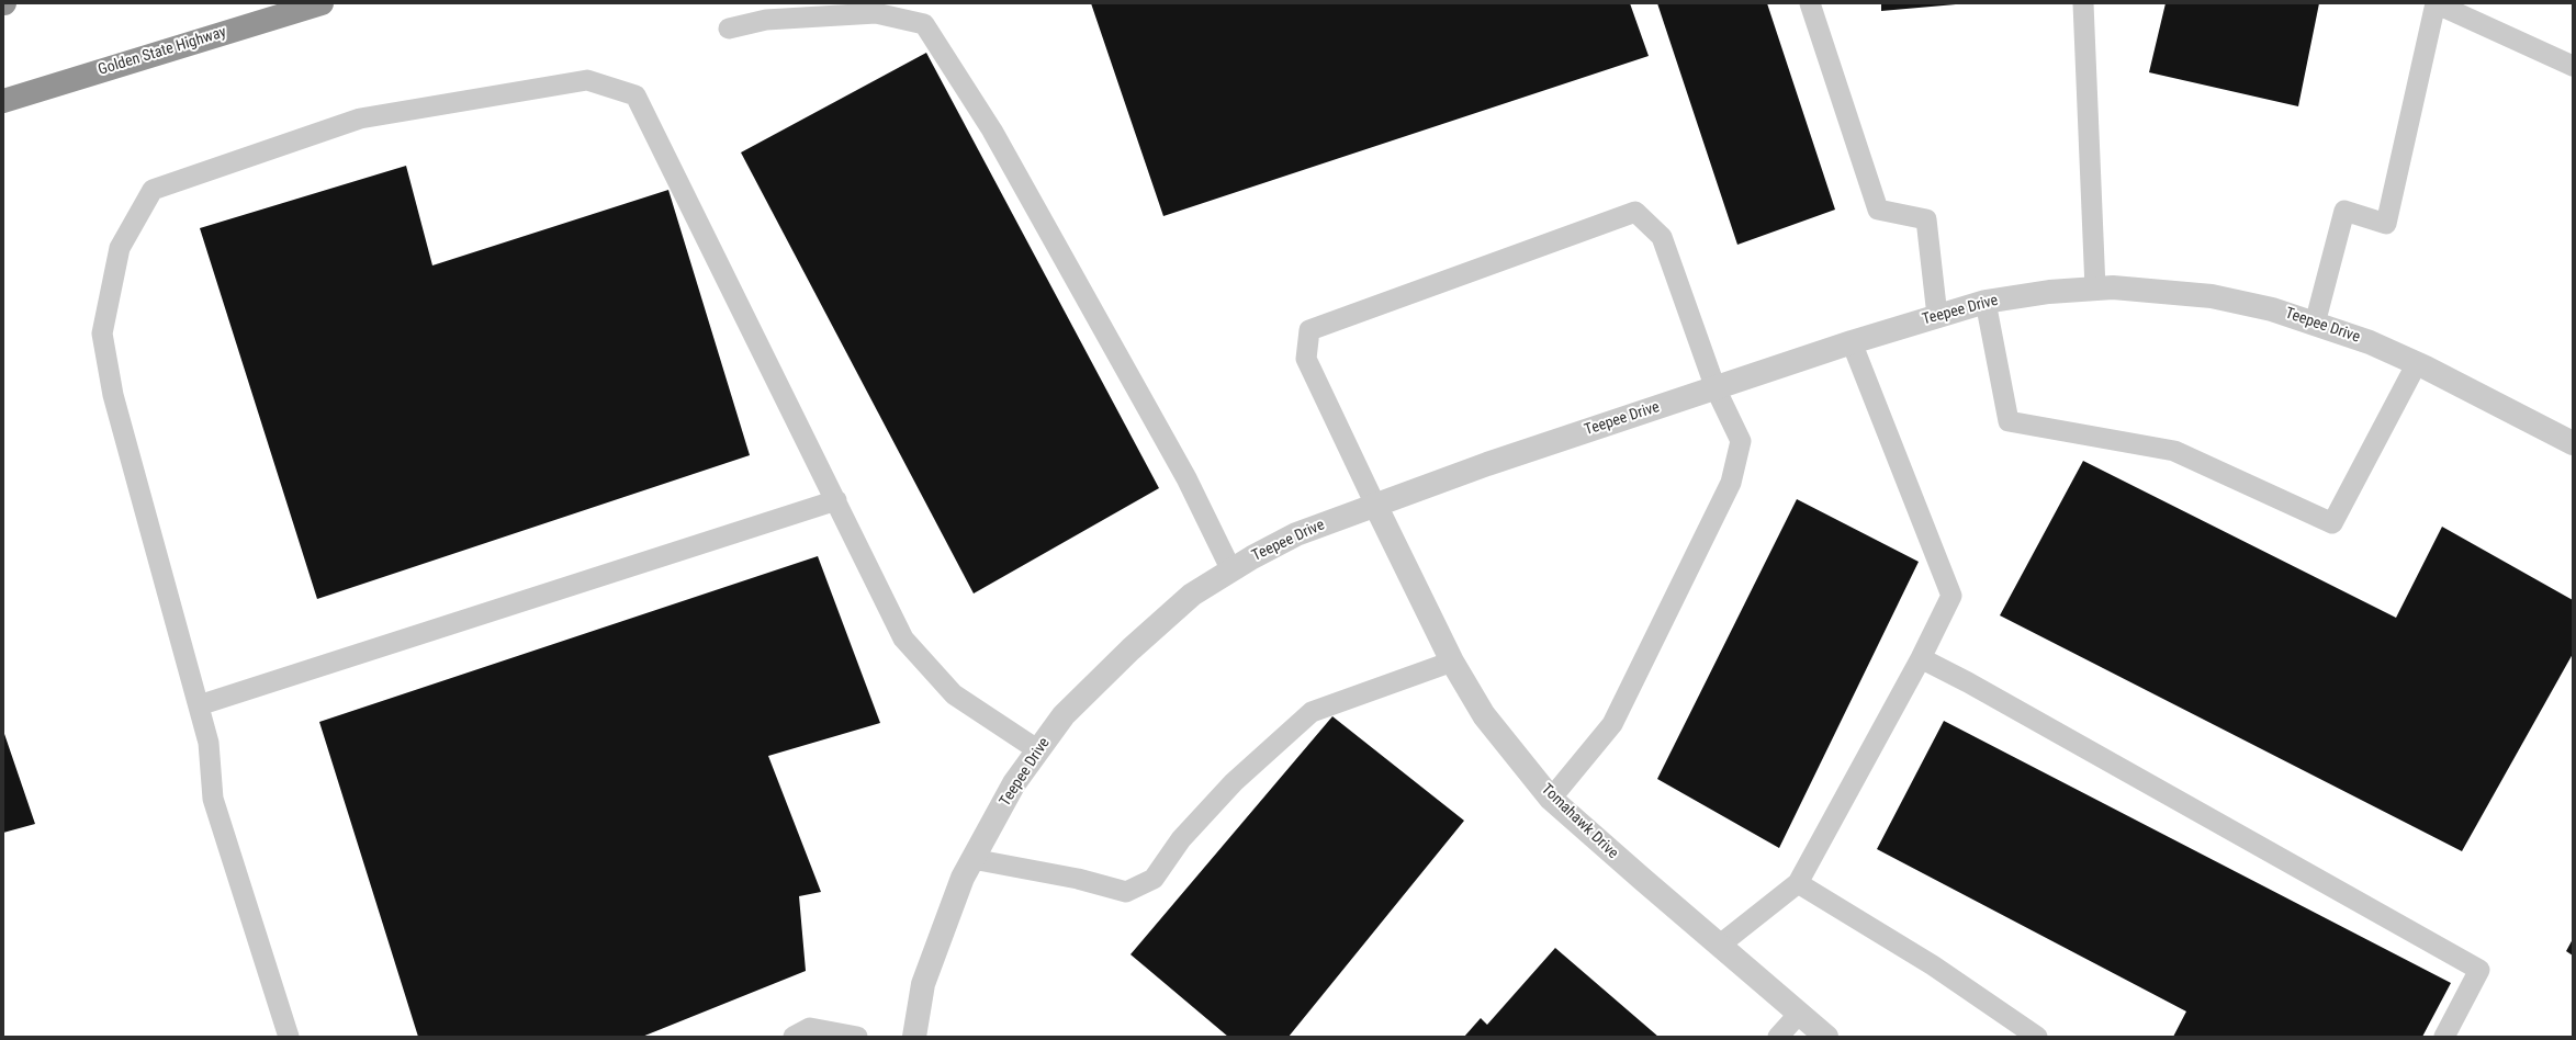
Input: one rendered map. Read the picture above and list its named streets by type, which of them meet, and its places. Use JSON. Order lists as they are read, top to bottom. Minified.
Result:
{"streets":{"highway":["Golden State Highway"],"street":["Teepee Drive","Tomahawk Drive"]},"crossings":[["Teepee Drive","Tomahawk Drive"]]}
